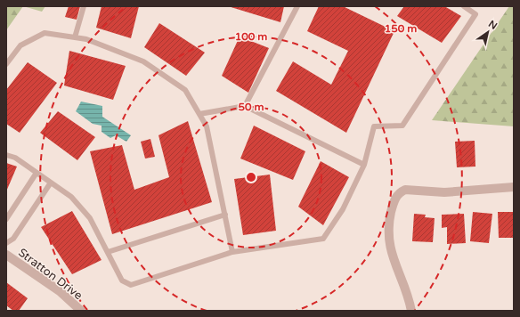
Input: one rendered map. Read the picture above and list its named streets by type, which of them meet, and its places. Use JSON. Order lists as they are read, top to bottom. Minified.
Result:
{"streets":{"street":["Stratton Drive"]},"north":"top right","rings":["150 m","100 m","50 m"]}
